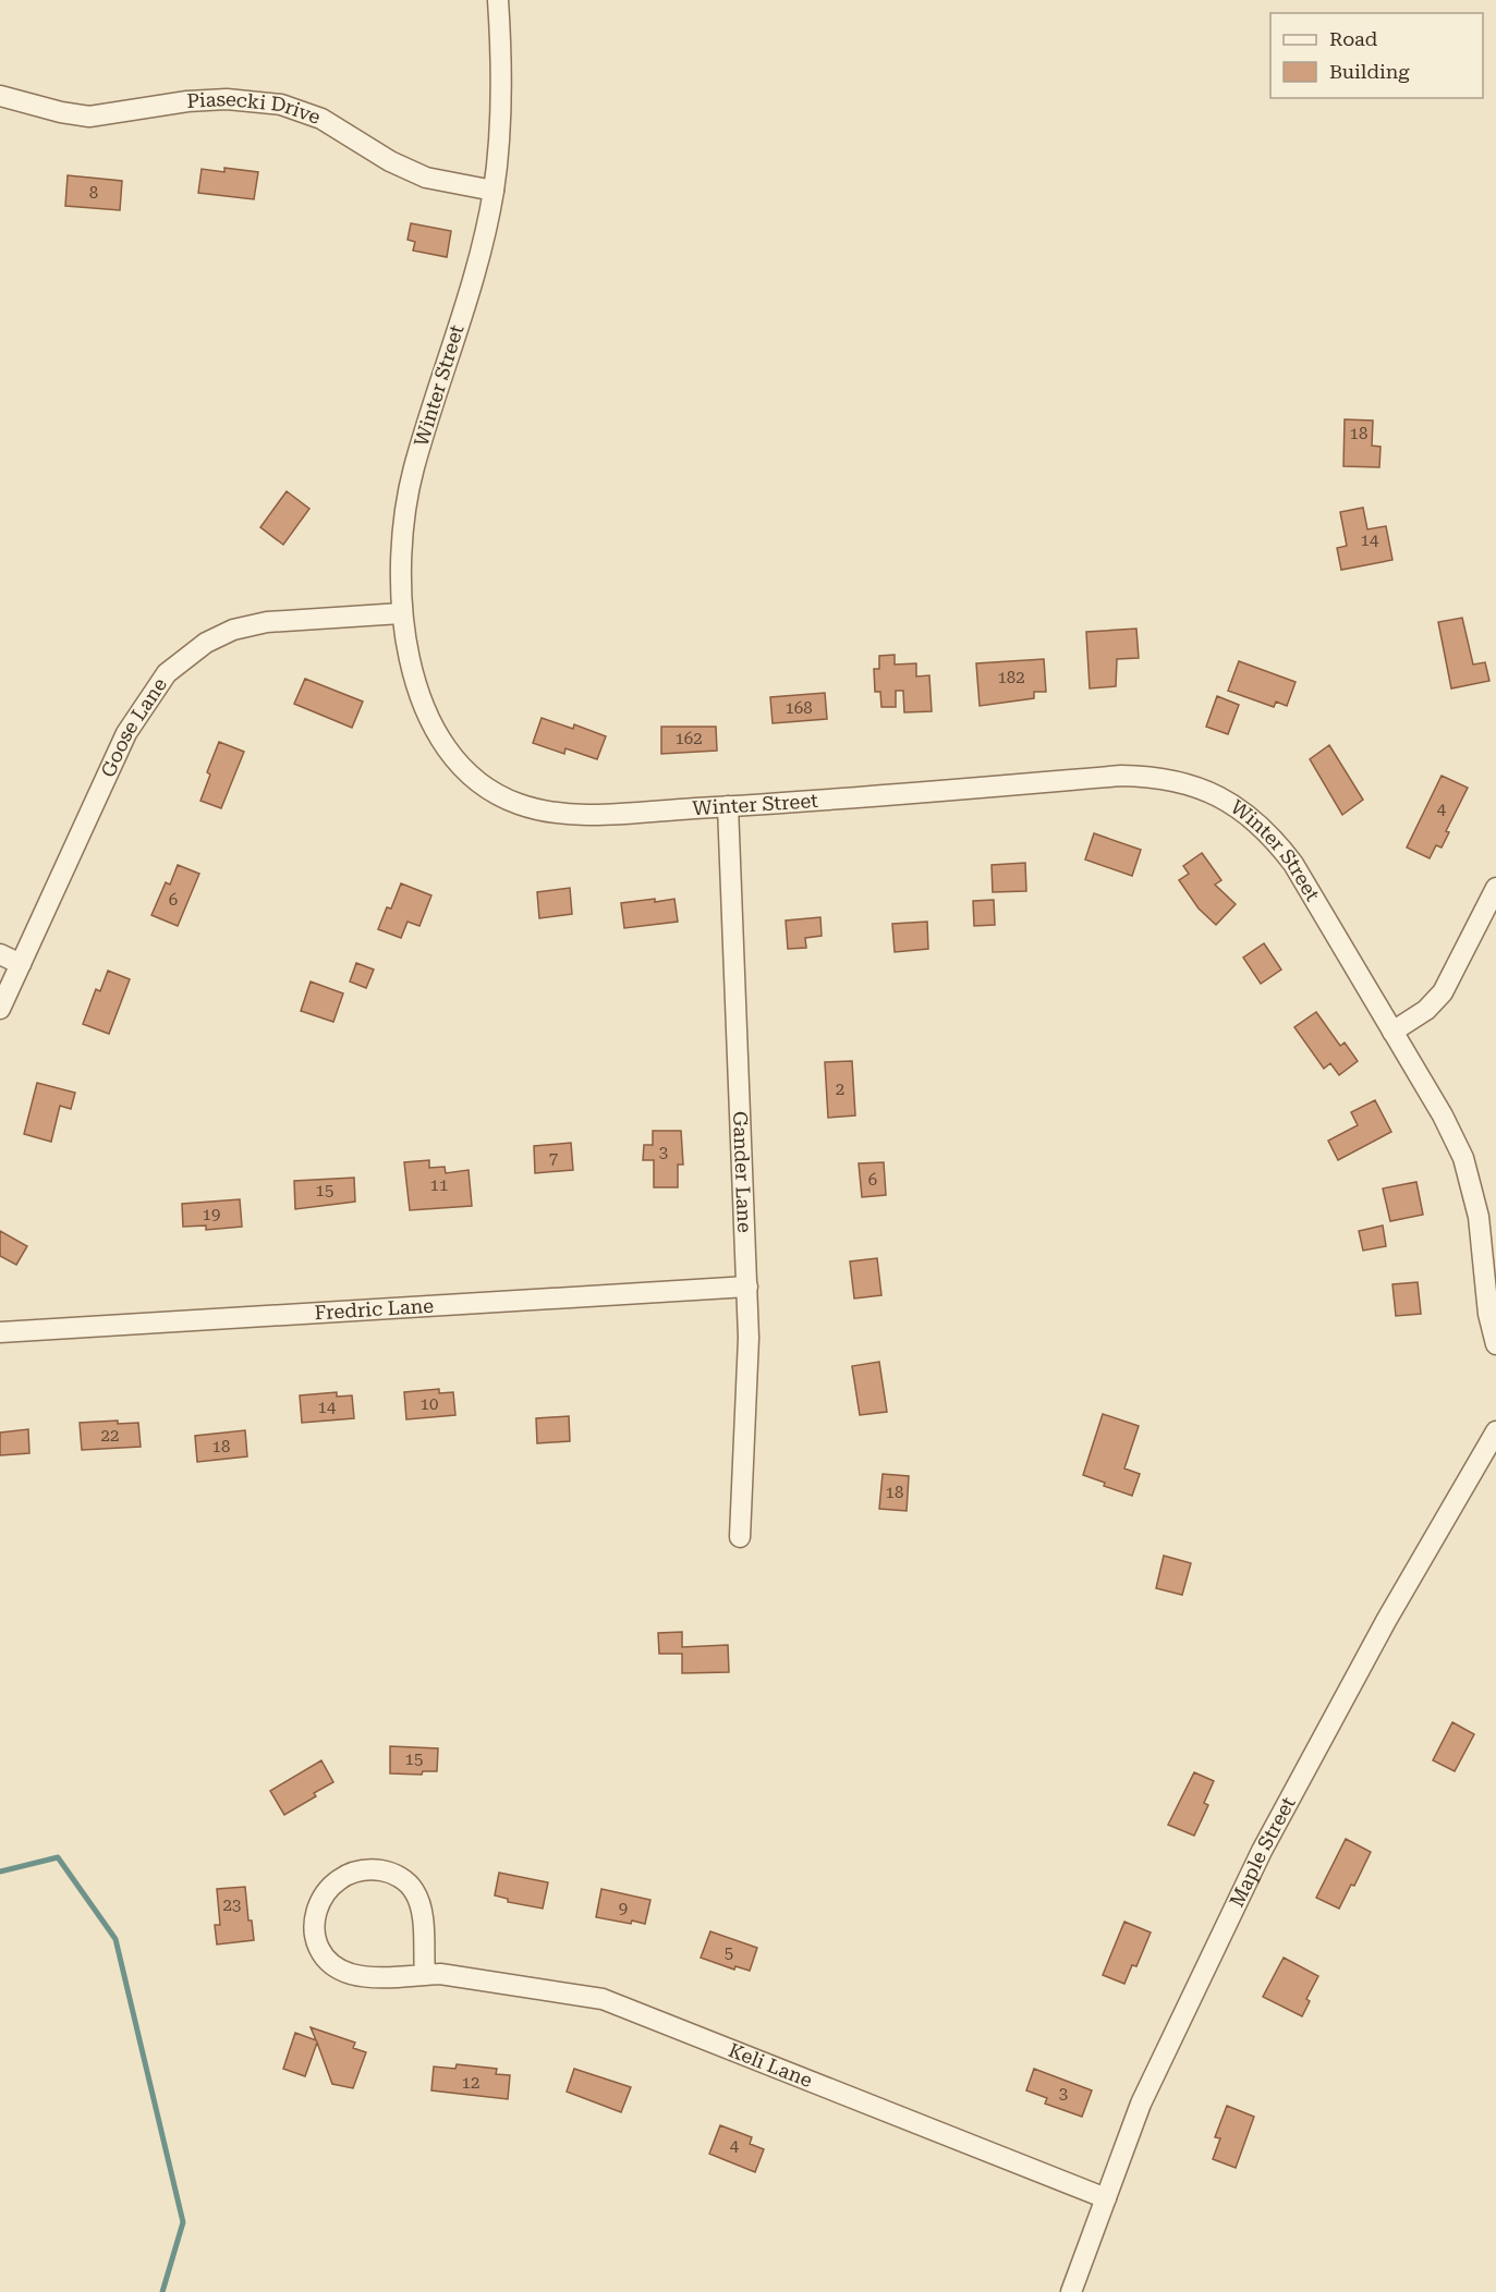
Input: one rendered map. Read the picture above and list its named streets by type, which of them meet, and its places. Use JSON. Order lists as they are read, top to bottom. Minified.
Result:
{"streets":{"street":["Piasecki Drive","Winter Street","Goose Lane","Gander Lane","Fredric Lane","Maple Street","Keli Lane"]},"crossings":[["Piasecki Drive","Winter Street"],["Winter Street","Goose Lane"],["Winter Street","Gander Lane"],["Gander Lane","Fredric Lane"],["Maple Street","Keli Lane"]],"house_numbers":["8","18","14","182","168","162","4","6","2","3","7","6","11","15","19","10","14","22","18","18","15","23","9","5","12","3","4"],"legend":["Road","Building"]}
